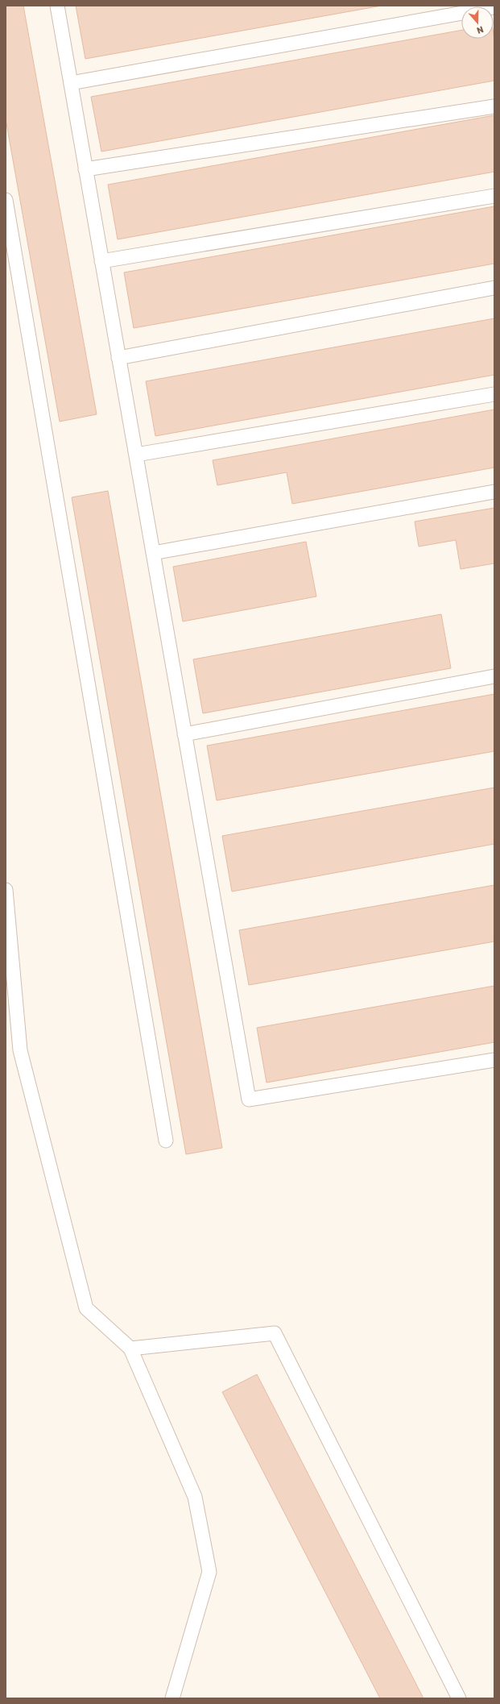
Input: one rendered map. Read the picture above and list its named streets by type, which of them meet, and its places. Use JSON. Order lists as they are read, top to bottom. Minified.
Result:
{"north":"bottom"}
